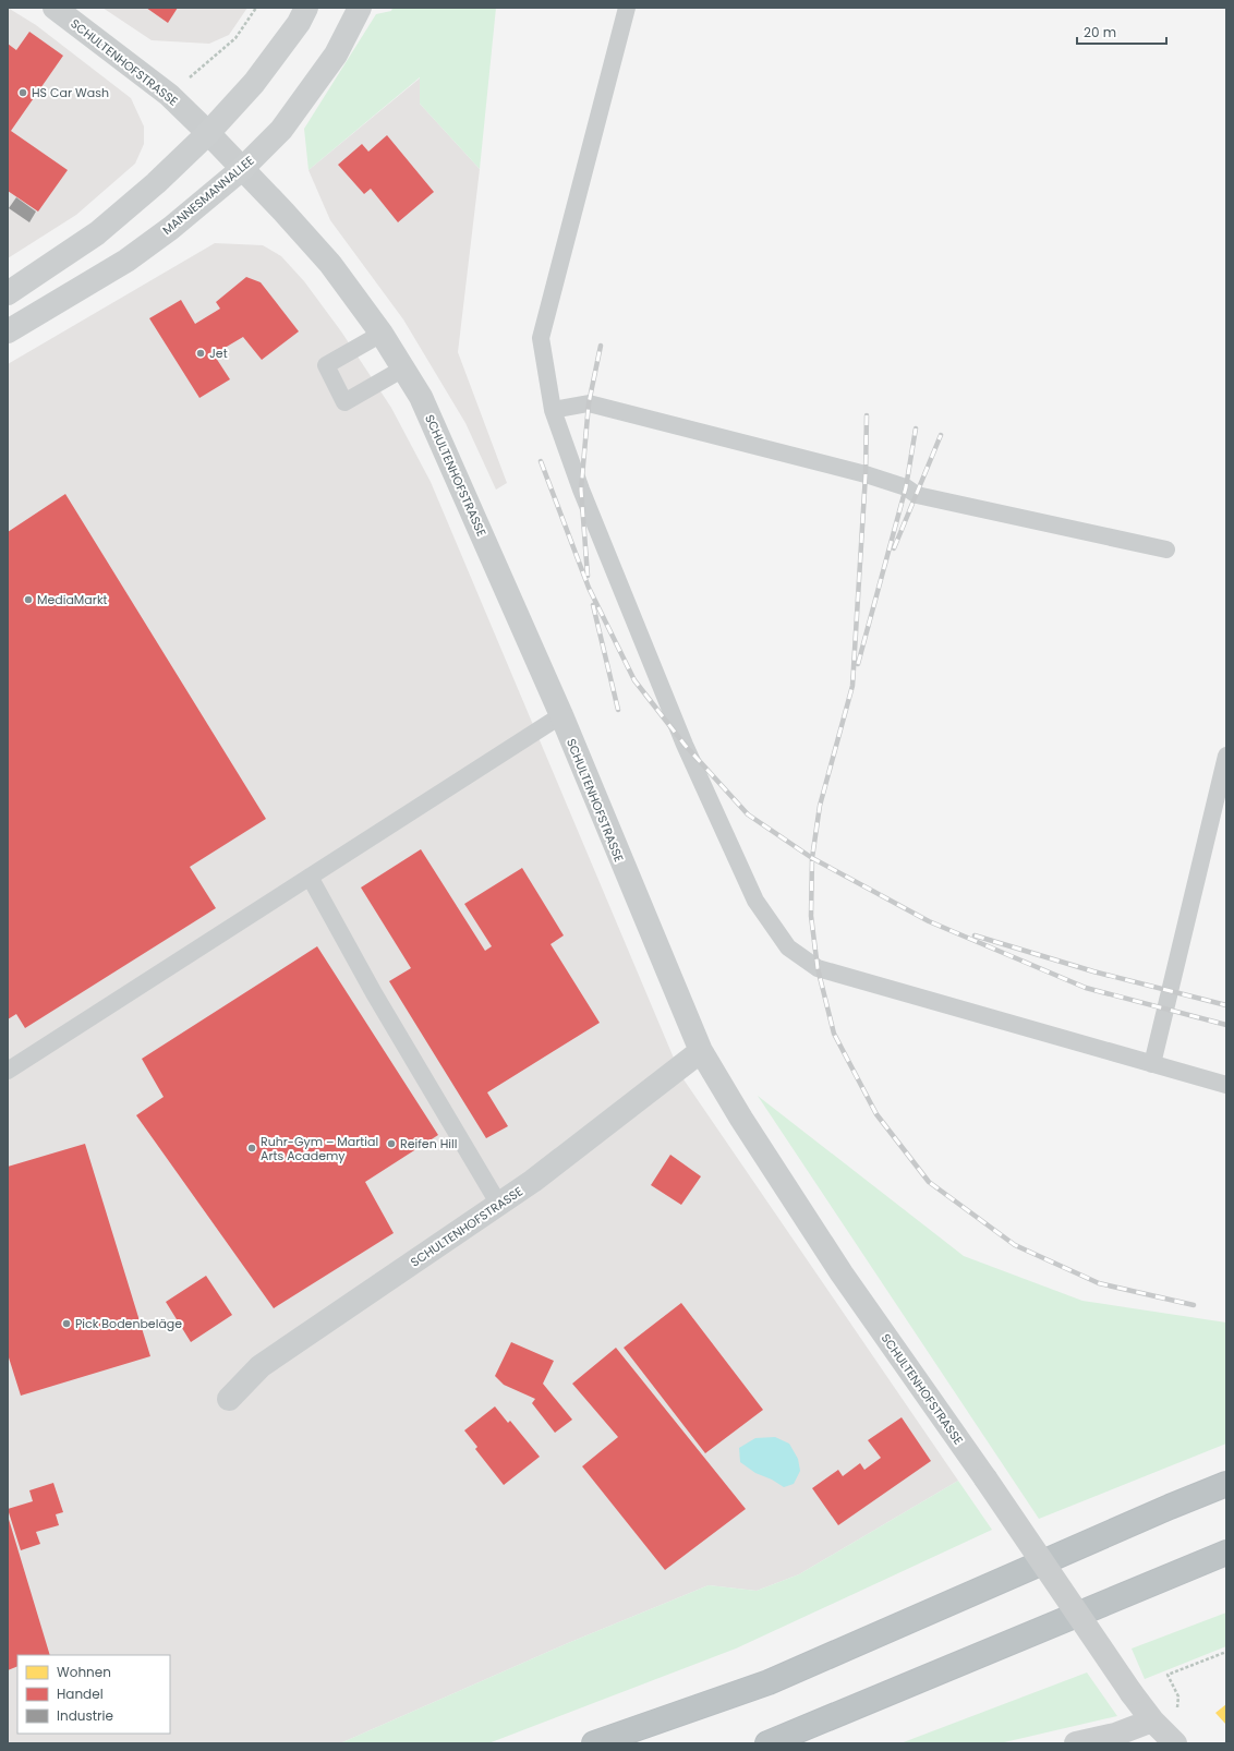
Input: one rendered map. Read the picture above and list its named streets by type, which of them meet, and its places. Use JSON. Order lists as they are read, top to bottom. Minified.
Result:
{"streets":{"main road":["MANNESMANNALLEE"],"street":["SCHULTENHOFSTRASSE"]},"crossings":[["SCHULTENHOFSTRASSE","MANNESMANNALLEE"]],"places":["HS Car Wash","Jet","MediaMarkt","Reifen Hill","Ruhr-Gym – Martial Arts Academy","Pick Bodenbeläge"],"legend":["Wohnen","Handel","Industrie"],"scale_bar":"20 m"}
